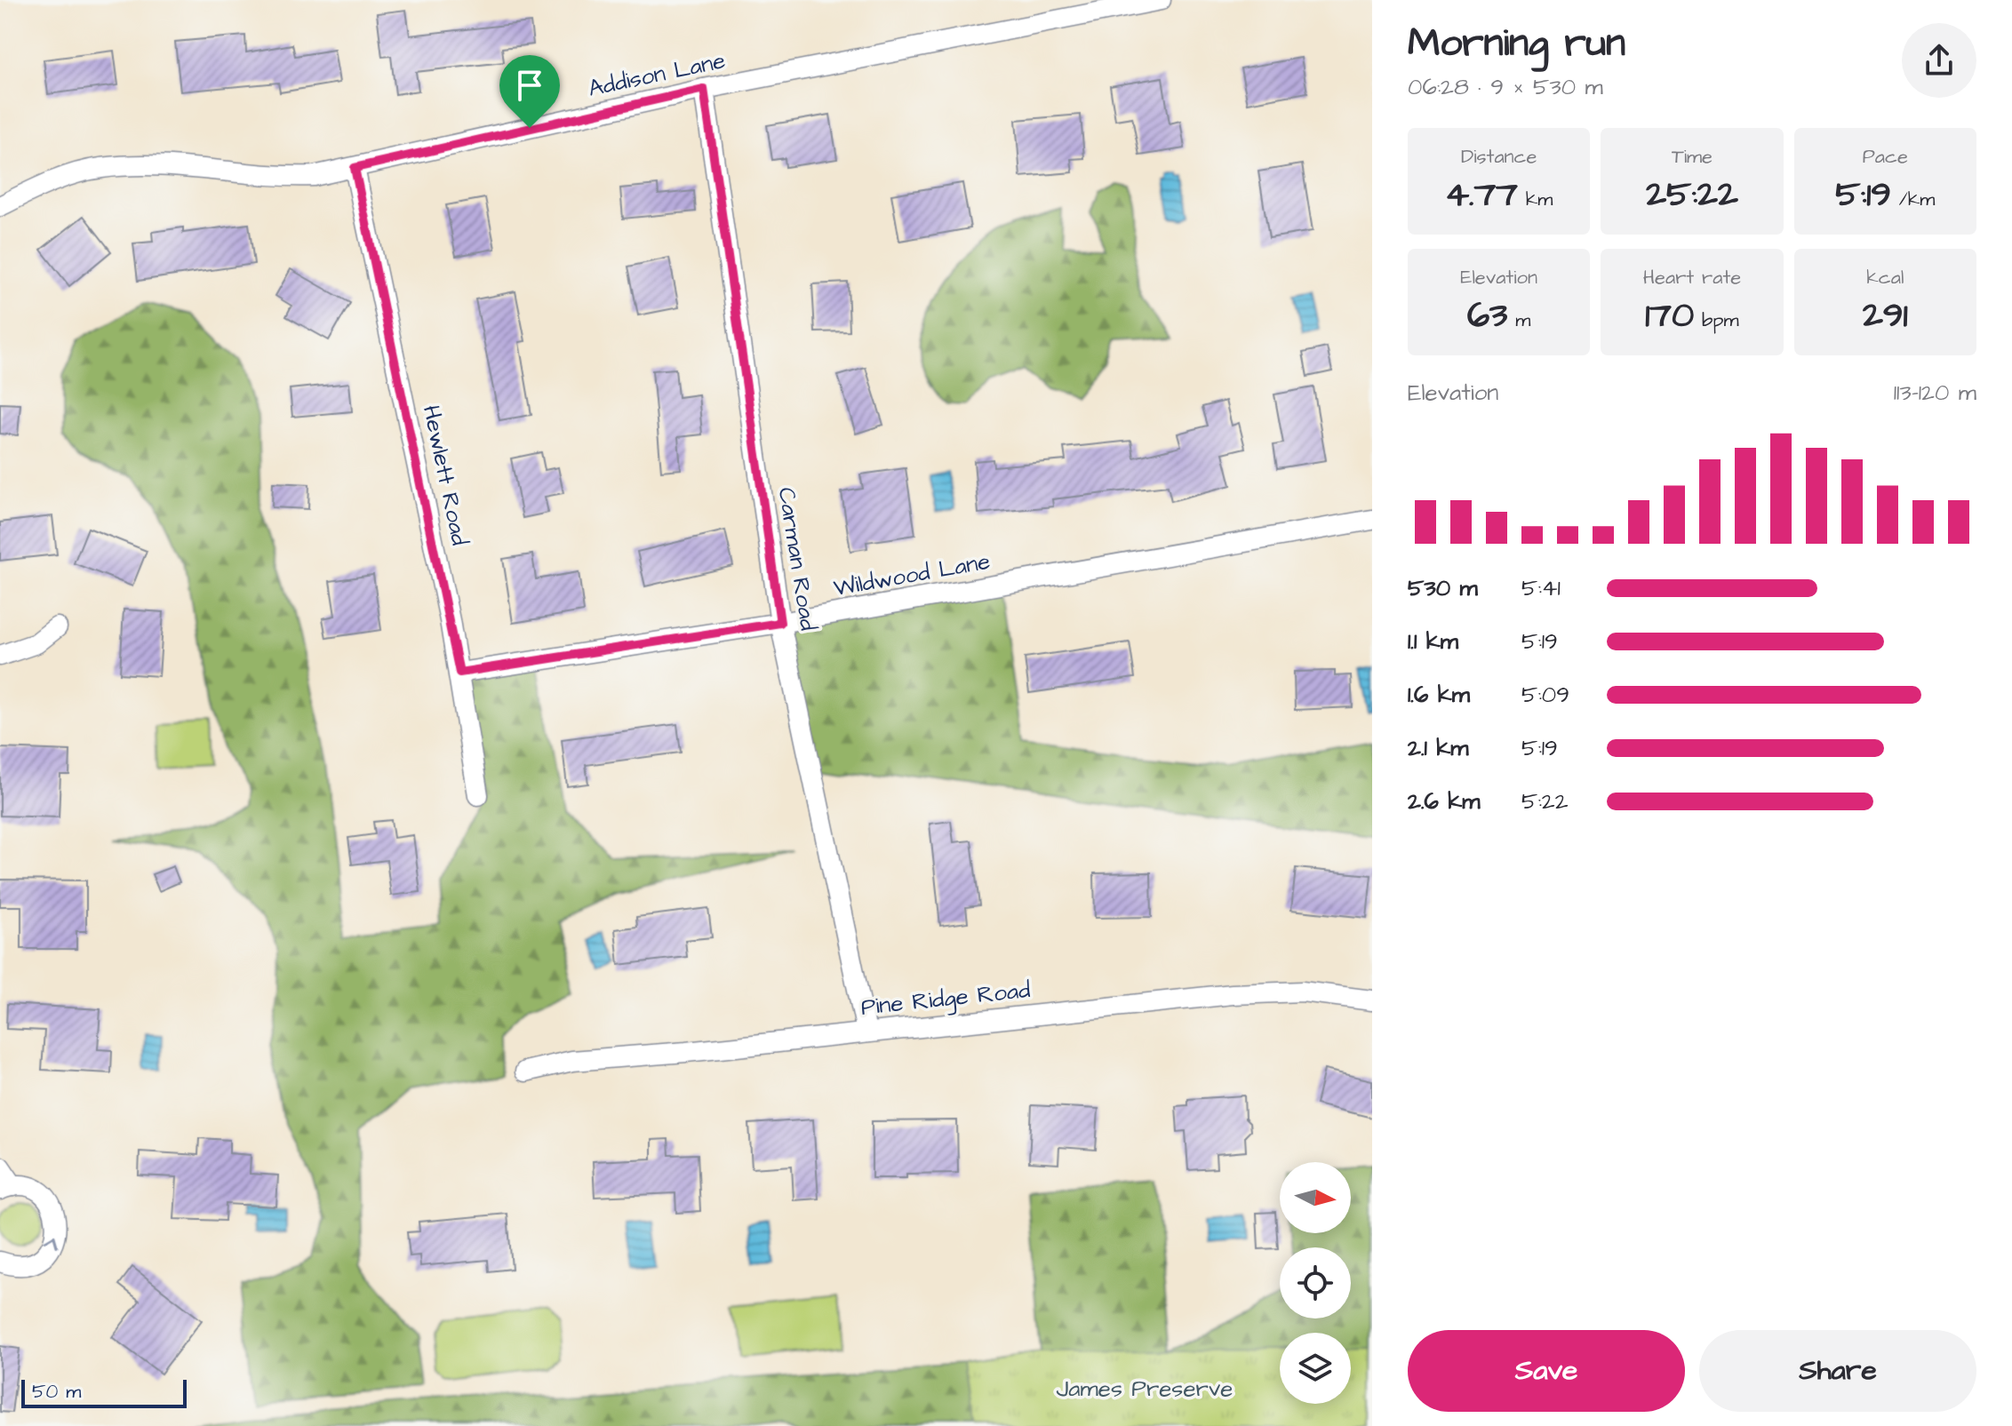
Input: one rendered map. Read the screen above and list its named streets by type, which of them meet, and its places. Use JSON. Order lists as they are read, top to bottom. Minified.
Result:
{"streets":{"street":["Addison Lane","Hewlett Road","Carman Road","Wildwood Lane","Pine Ridge Road"]},"crossings":[["Addison Lane","Hewlett Road"],["Addison Lane","Carman Road"],["Hewlett Road","Wildwood Lane"],["Carman Road","Wildwood Lane"],["Carman Road","Pine Ridge Road"]],"parks":["James Preserve"],"scale_bar":"50 m","north":"right","page":{"heading":["Morning run","06:28 · 9 × 530 m"],"stats":[["Distance","4.77 km"],["Time","25:22"],["Pace","5:19 /km"],["Elevation","63 m"],["Heart rate","170 bpm"],["kcal","291"]],"chart":["Elevation","113–120 m"],"list":[{"name":"530 m","note":"5:41"},{"name":"1.1 km","note":"5:19"},{"name":"1.6 km","note":"5:09"},{"name":"2.1 km","note":"5:19"},{"name":"2.6 km","note":"5:22"}],"buttons":["Save","Share"],"scale":"50 m"}}
